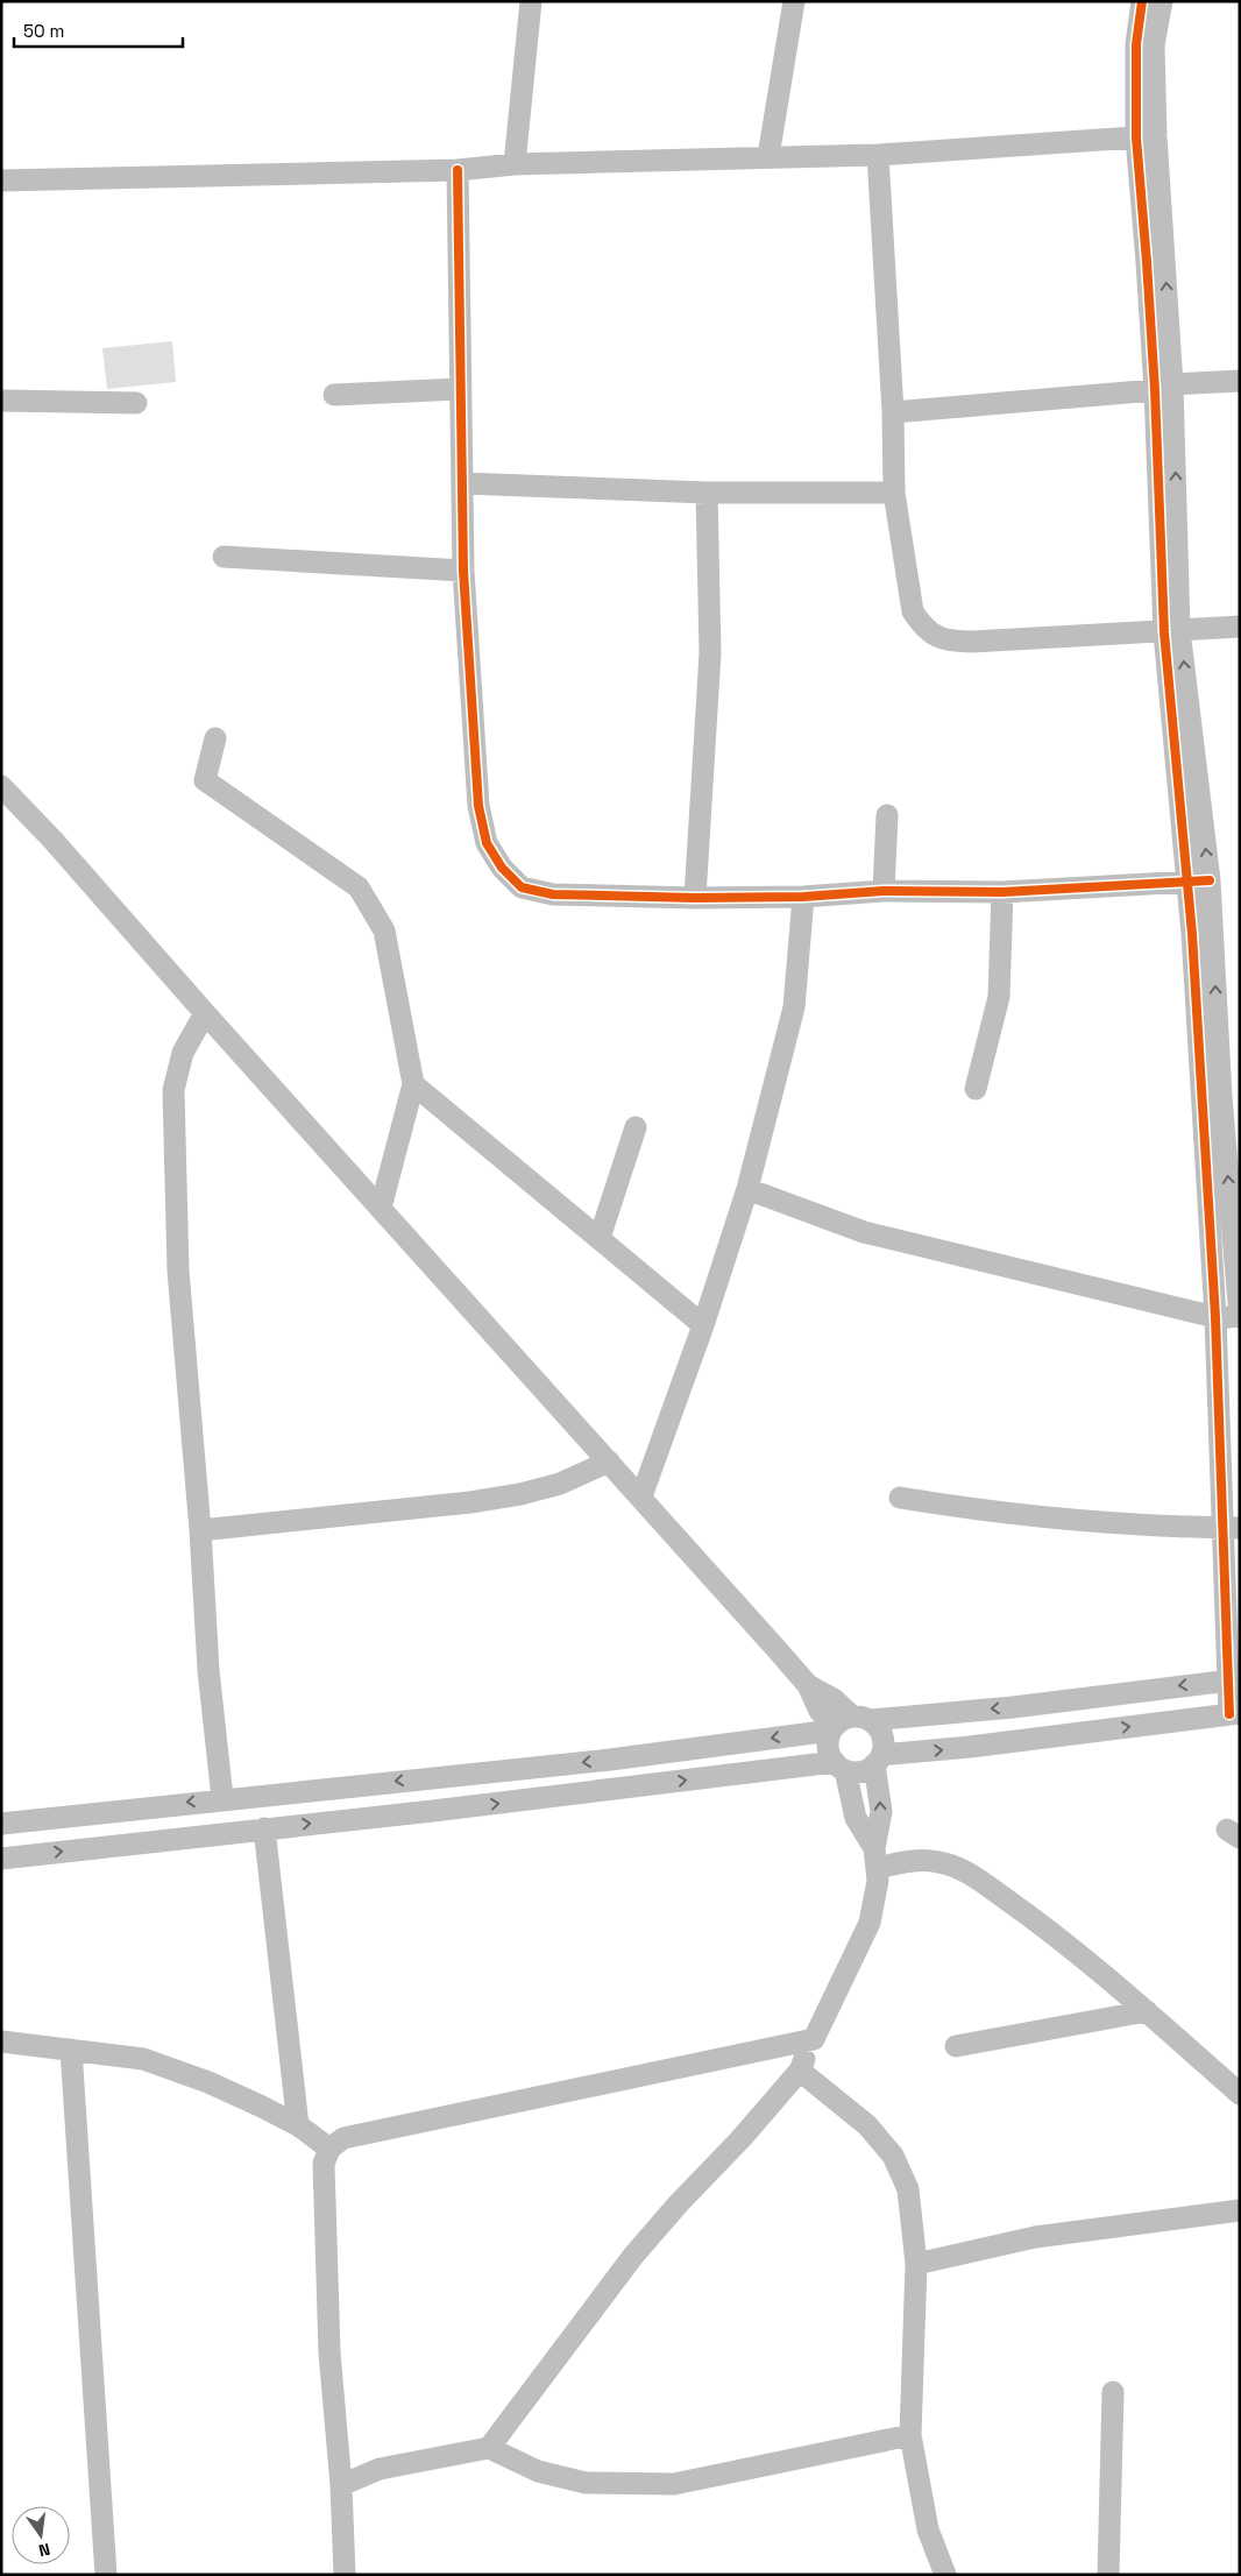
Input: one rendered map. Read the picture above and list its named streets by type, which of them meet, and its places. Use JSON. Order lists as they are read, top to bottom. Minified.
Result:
{"scale_bar":"50 m","north":"bottom"}
